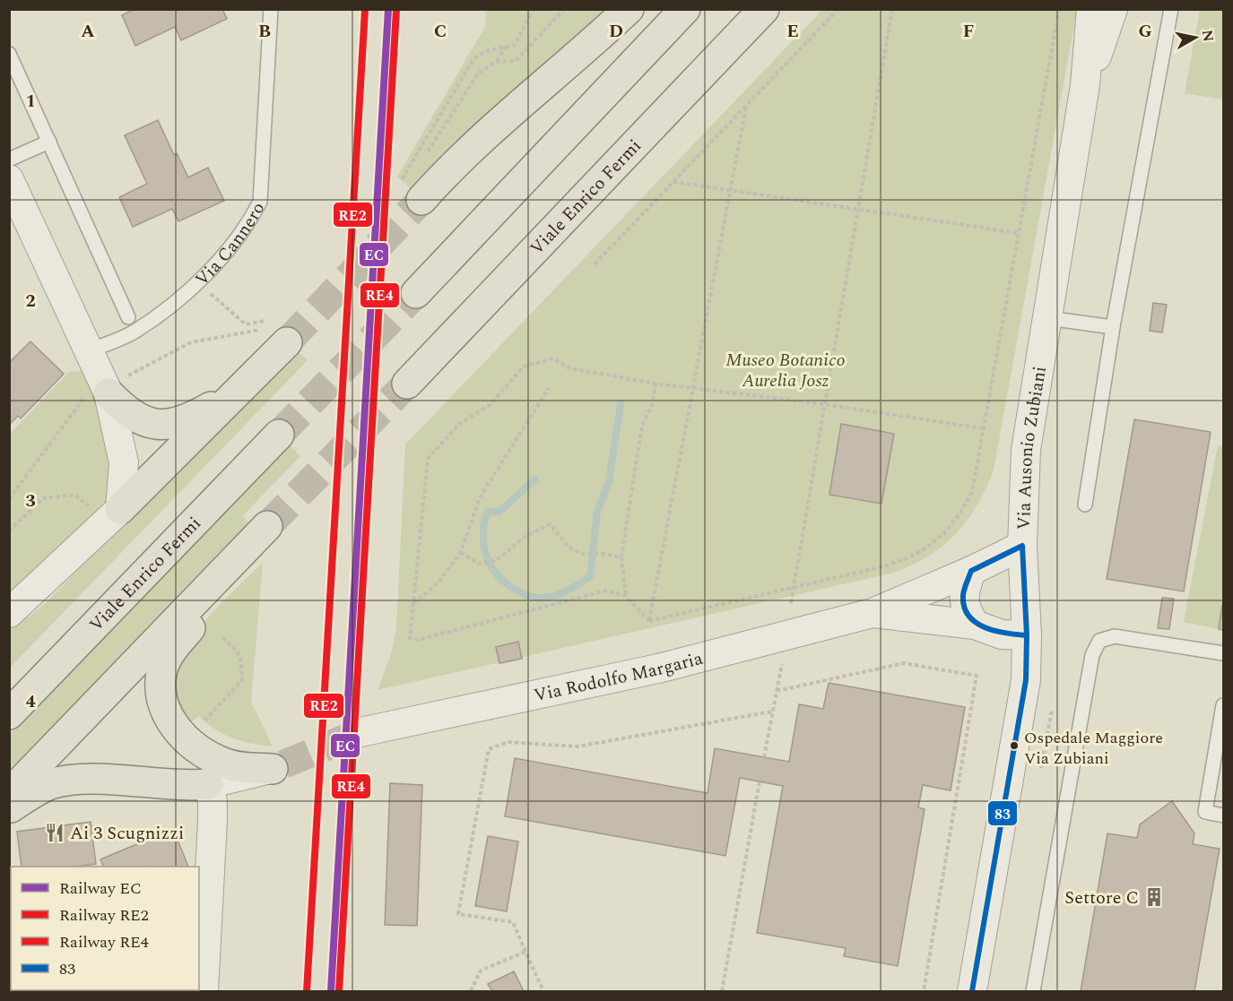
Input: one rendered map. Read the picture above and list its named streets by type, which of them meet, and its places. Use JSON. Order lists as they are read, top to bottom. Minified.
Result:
{"streets":{"main road":["Viale Enrico Fermi"],"street":["Via Ausonio Zubiani","Via Rodolfo Margaria"],"lane":["Via Cannero"]},"crossings":[["Via Ausonio Zubiani","Via Rodolfo Margaria"]],"parks":["Museo Botanico Aurelia Josz"],"places":{"other":["Ospedale Maggiore Via Zubiani"],"restaurant":["Ai 3 Scugnizzi"],"building":["Settore C"]},"lines":["rail line EC","rail line RE2","rail line RE4","transit line 83"],"legend":["Railway EC","Railway RE2","Railway RE4","83"],"north":"right","grid":{"columns":["A","B","C","D","E","F","G"],"rows":["1","2","3","4"]}}
